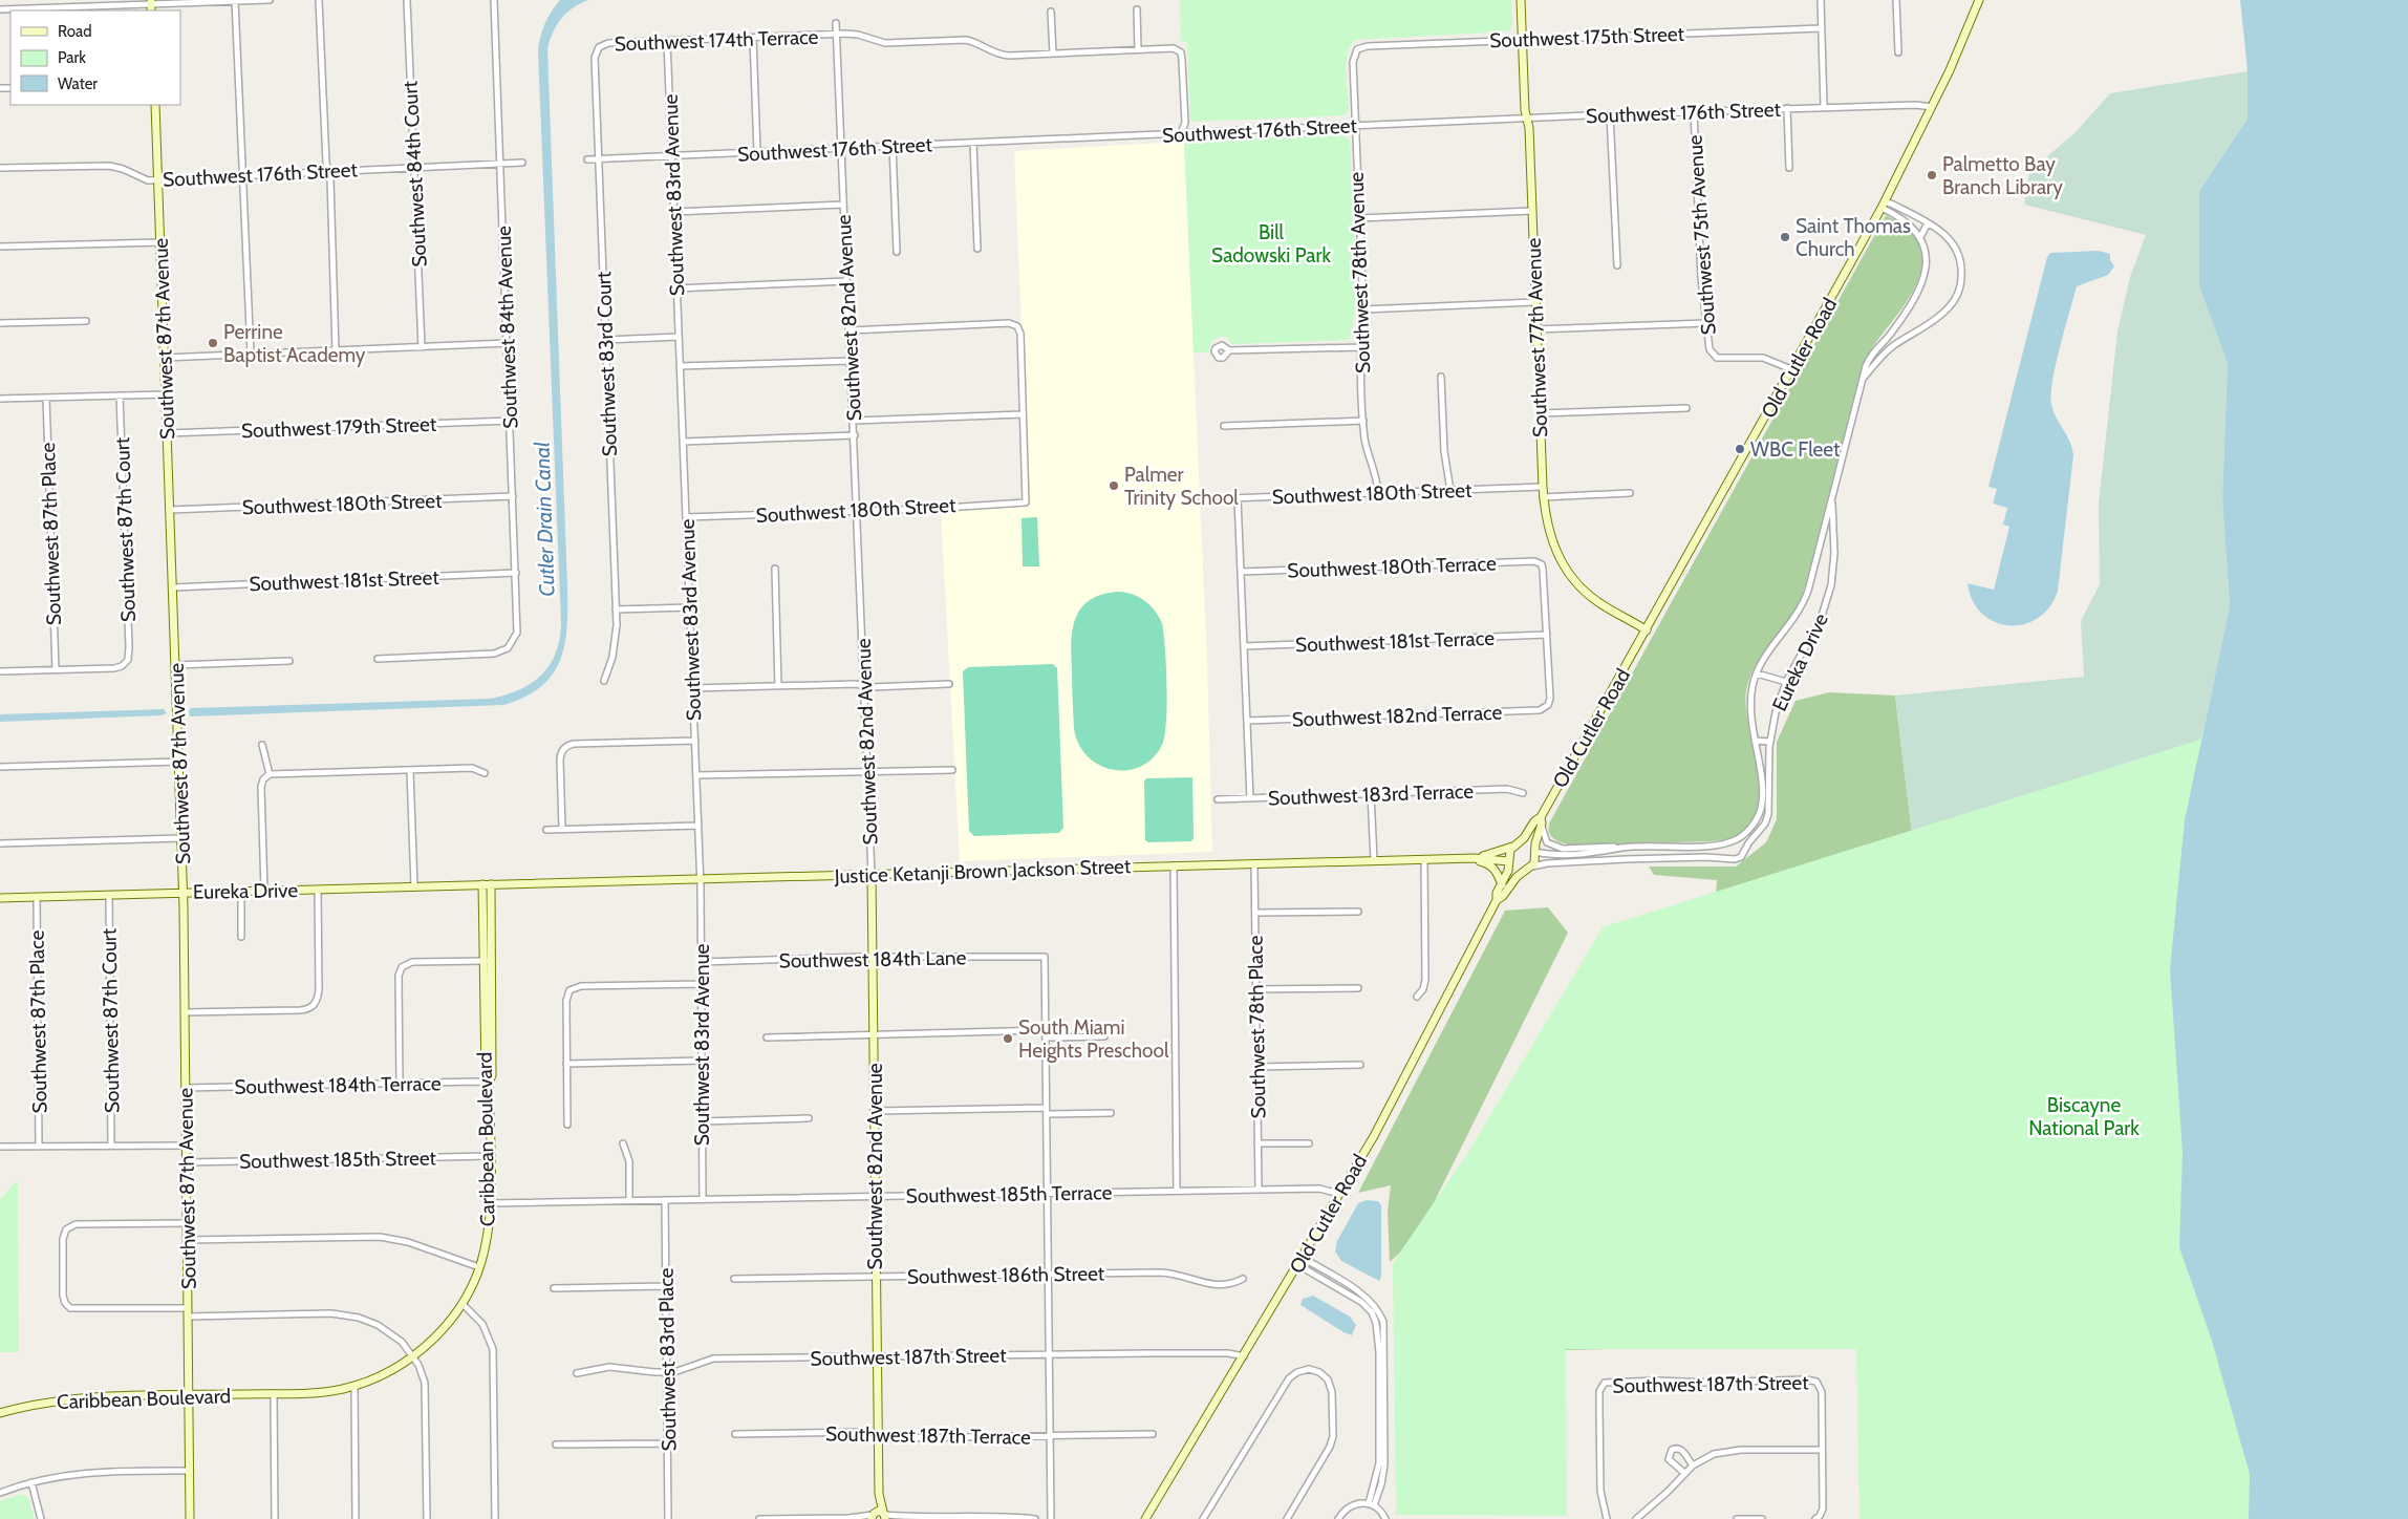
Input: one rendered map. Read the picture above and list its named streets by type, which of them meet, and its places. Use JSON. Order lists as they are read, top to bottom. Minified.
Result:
{"streets":{"street":["Southwest 175th Street","Southwest 174th Terrace","Southwest 176th Street","Southwest 84th Court","Southwest 83rd Avenue","Southwest 75th Avenue","Southwest 78th Avenue","Southwest 82nd Avenue","Southwest 84th Avenue","Southwest 77th Avenue","Southwest 87th Avenue","Old Cutler Road","Southwest 83rd Court","Southwest 179th Street","Southwest 180th Street","Southwest 87th Court","Southwest 87th Place","Southwest 180th Terrace","Southwest 181st Street","Southwest 181st Terrace","Eureka Drive","Southwest 182nd Terrace","Southwest 183rd Terrace","Justice Ketanji Brown Jackson Street","Southwest 184th Lane","Southwest 78th Place","Southwest 184th Terrace","Caribbean Boulevard","Southwest 185th Street","Southwest 185th Terrace","Southwest 186th Street","Southwest 187th Street","Southwest 83rd Place","Southwest 187th Terrace"]},"crossings":[["Southwest 175th Street","Southwest 78th Avenue"],["Southwest 175th Street","Southwest 77th Avenue"],["Southwest 174th Terrace","Southwest 83rd Avenue"],["Southwest 174th Terrace","Southwest 82nd Avenue"],["Southwest 174th Terrace","Southwest 83rd Court"],["Southwest 176th Street","Southwest 84th Court"],["Southwest 176th Street","Southwest 83rd Avenue"],["Southwest 176th Street","Southwest 75th Avenue"],["Southwest 176th Street","Southwest 78th Avenue"],["Southwest 176th Street","Southwest 82nd Avenue"],["Southwest 176th Street","Southwest 84th Avenue"],["Southwest 176th Street","Southwest 77th Avenue"],["Southwest 176th Street","Southwest 87th Avenue"],["Southwest 176th Street","Old Cutler Road"],["Southwest 176th Street","Southwest 83rd Court"],["Southwest 83rd Avenue","Southwest 180th Street"],["Southwest 83rd Avenue","Justice Ketanji Brown Jackson Street"],["Southwest 83rd Avenue","Southwest 184th Lane"],["Southwest 83rd Avenue","Southwest 185th Terrace"],["Southwest 75th Avenue","Old Cutler Road"],["Southwest 78th Avenue","Southwest 180th Street"],["Southwest 82nd Avenue","Southwest 180th Street"],["Southwest 82nd Avenue","Justice Ketanji Brown Jackson Street"],["Southwest 82nd Avenue","Southwest 184th Lane"],["Southwest 82nd Avenue","Southwest 185th Terrace"],["Southwest 82nd Avenue","Southwest 186th Street"],["Southwest 82nd Avenue","Southwest 187th Street"],["Southwest 82nd Avenue","Southwest 187th Terrace"],["Southwest 84th Avenue","Southwest 179th Street"],["Southwest 84th Avenue","Southwest 180th Street"],["Southwest 84th Avenue","Southwest 181st Street"],["Southwest 77th Avenue","Old Cutler Road"],["Southwest 77th Avenue","Southwest 180th Street"],["Southwest 87th Avenue","Southwest 179th Street"],["Southwest 87th Avenue","Southwest 180th Street"],["Southwest 87th Avenue","Southwest 181st Street"],["Southwest 87th Avenue","Eureka Drive"],["Southwest 87th Avenue","Southwest 184th Terrace"],["Southwest 87th Avenue","Caribbean Boulevard"],["Southwest 87th Avenue","Southwest 185th Street"],["Old Cutler Road","Eureka Drive"],["Old Cutler Road","Justice Ketanji Brown Jackson Street"],["Old Cutler Road","Southwest 185th Terrace"],["Old Cutler Road","Southwest 187th Street"],["Southwest 87th Court","Southwest 87th Place"],["Southwest 87th Court","Eureka Drive"],["Southwest 87th Place","Eureka Drive"],["Southwest 180th Terrace","Southwest 181st Terrace"],["Southwest 180th Terrace","Southwest 182nd Terrace"],["Southwest 181st Terrace","Southwest 182nd Terrace"],["Eureka Drive","Justice Ketanji Brown Jackson Street"],["Eureka Drive","Caribbean Boulevard"],["Justice Ketanji Brown Jackson Street","Southwest 78th Place"],["Justice Ketanji Brown Jackson Street","Caribbean Boulevard"],["Southwest 78th Place","Southwest 185th Terrace"],["Southwest 184th Terrace","Caribbean Boulevard"],["Caribbean Boulevard","Southwest 185th Street"],["Caribbean Boulevard","Southwest 185th Terrace"],["Southwest 185th Terrace","Southwest 83rd Place"],["Southwest 187th Street","Southwest 83rd Place"]],"water":["Cutler Drain Canal"],"parks":["Bill Sadowski Park","Biscayne National Park"],"places":["Palmetto Bay Branch Library","Saint Thomas Church","Perrine Baptist Academy","WBC Fleet","Palmer Trinity School","South Miami Heights Preschool"],"legend":["Road","Park","Water"]}
